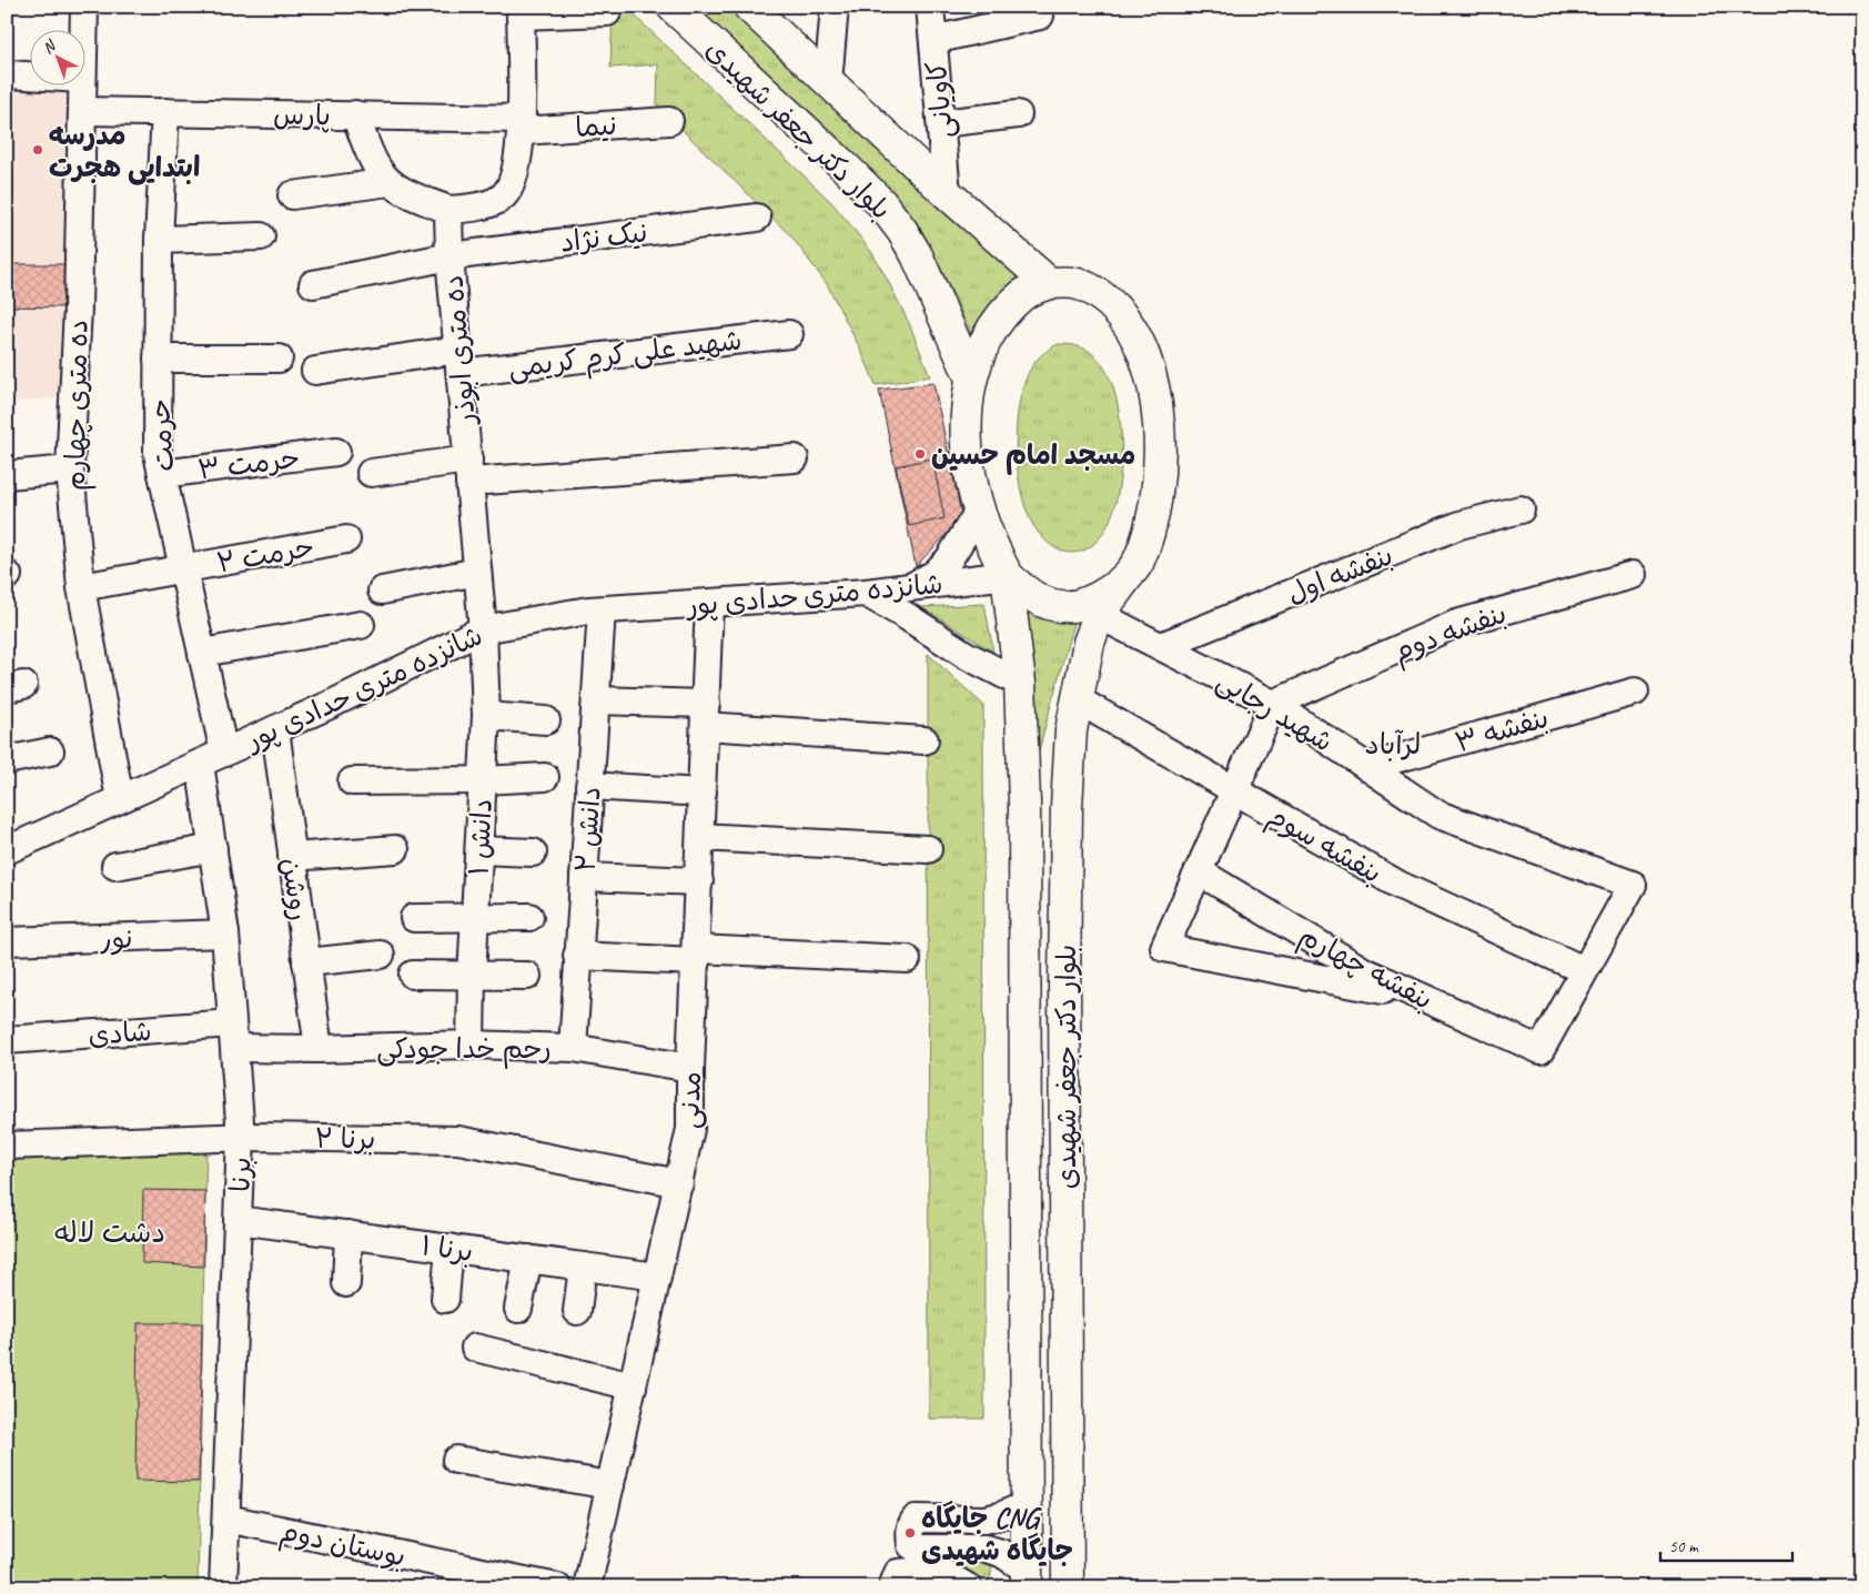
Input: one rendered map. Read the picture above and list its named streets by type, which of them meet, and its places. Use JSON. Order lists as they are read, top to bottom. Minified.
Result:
{"streets":{"main road":["بلوار دکتر جعفر شهیدی"],"street":["کاویانی","پارس","نیما","نیک نژاد","ده متری ابوذر","شهید علی کرم کریمی","ده متری چهارم","حرمت","حرمت ۳","حرمت ۲","بنفشه اول","شانزده متری حدادی پور","بنفشه دوم","شهید رجایی","بنفشه ۳","دانش ۲","دانش ۱","بنفشه سوم","روشن","نور","بنفشه چهارم","شادی","رحم خدا جودکی","مدنی","برنا ۲","برنا","برنا ۱","بوستان دوم"]},"crossings":[["کاویانی","بلوار دکتر جعفر شهیدی"],["پارس","نیما"],["پارس","ده متری چهارم"],["پارس","حرمت"],["بلوار دکتر جعفر شهیدی","شانزده متری حدادی پور"],["بلوار دکتر جعفر شهیدی","شهید رجایی"],["بلوار دکتر جعفر شهیدی","بنفشه سوم"],["نیک نژاد","ده متری ابوذر"],["ده متری ابوذر","شهید علی کرم کریمی"],["ده متری ابوذر","شانزده متری حدادی پور"],["ده متری ابوذر","دانش ۱"],["ده متری چهارم","حرمت ۲"],["ده متری چهارم","شانزده متری حدادی پور"],["حرمت","حرمت ۳"],["حرمت","حرمت ۲"],["حرمت","شانزده متری حدادی پور"],["بنفشه اول","شهید رجایی"],["شانزده متری حدادی پور","دانش ۲"],["شانزده متری حدادی پور","دانش ۱"],["شانزده متری حدادی پور","روشن"],["شانزده متری حدادی پور","مدنی"],["شانزده متری حدادی پور","برنا"],["بنفشه دوم","شهید رجایی"],["شهید رجایی","بنفشه ۳"],["شهید رجایی","بنفشه سوم"],["شهید رجایی","بنفشه چهارم"],["دانش ۲","رحم خدا جودکی"],["دانش ۱","رحم خدا جودکی"],["بنفشه سوم","بنفشه چهارم"],["روشن","رحم خدا جودکی"],["نور","برنا"],["شادی","رحم خدا جودکی"],["شادی","برنا"],["رحم خدا جودکی","مدنی"],["رحم خدا جودکی","برنا"],["مدنی","برنا ۲"],["مدنی","برنا ۱"],["برنا ۲","برنا"],["برنا","برنا ۱"],["برنا","بوستان دوم"]],"districts":["لرآباد","دشت لاله"],"places":["مدرسه ابتدایی هجرت","مسجد امام حسین","جایگاه CNG جایگاه شهیدی"],"scale_bar":"50 m","north":"top left"}
